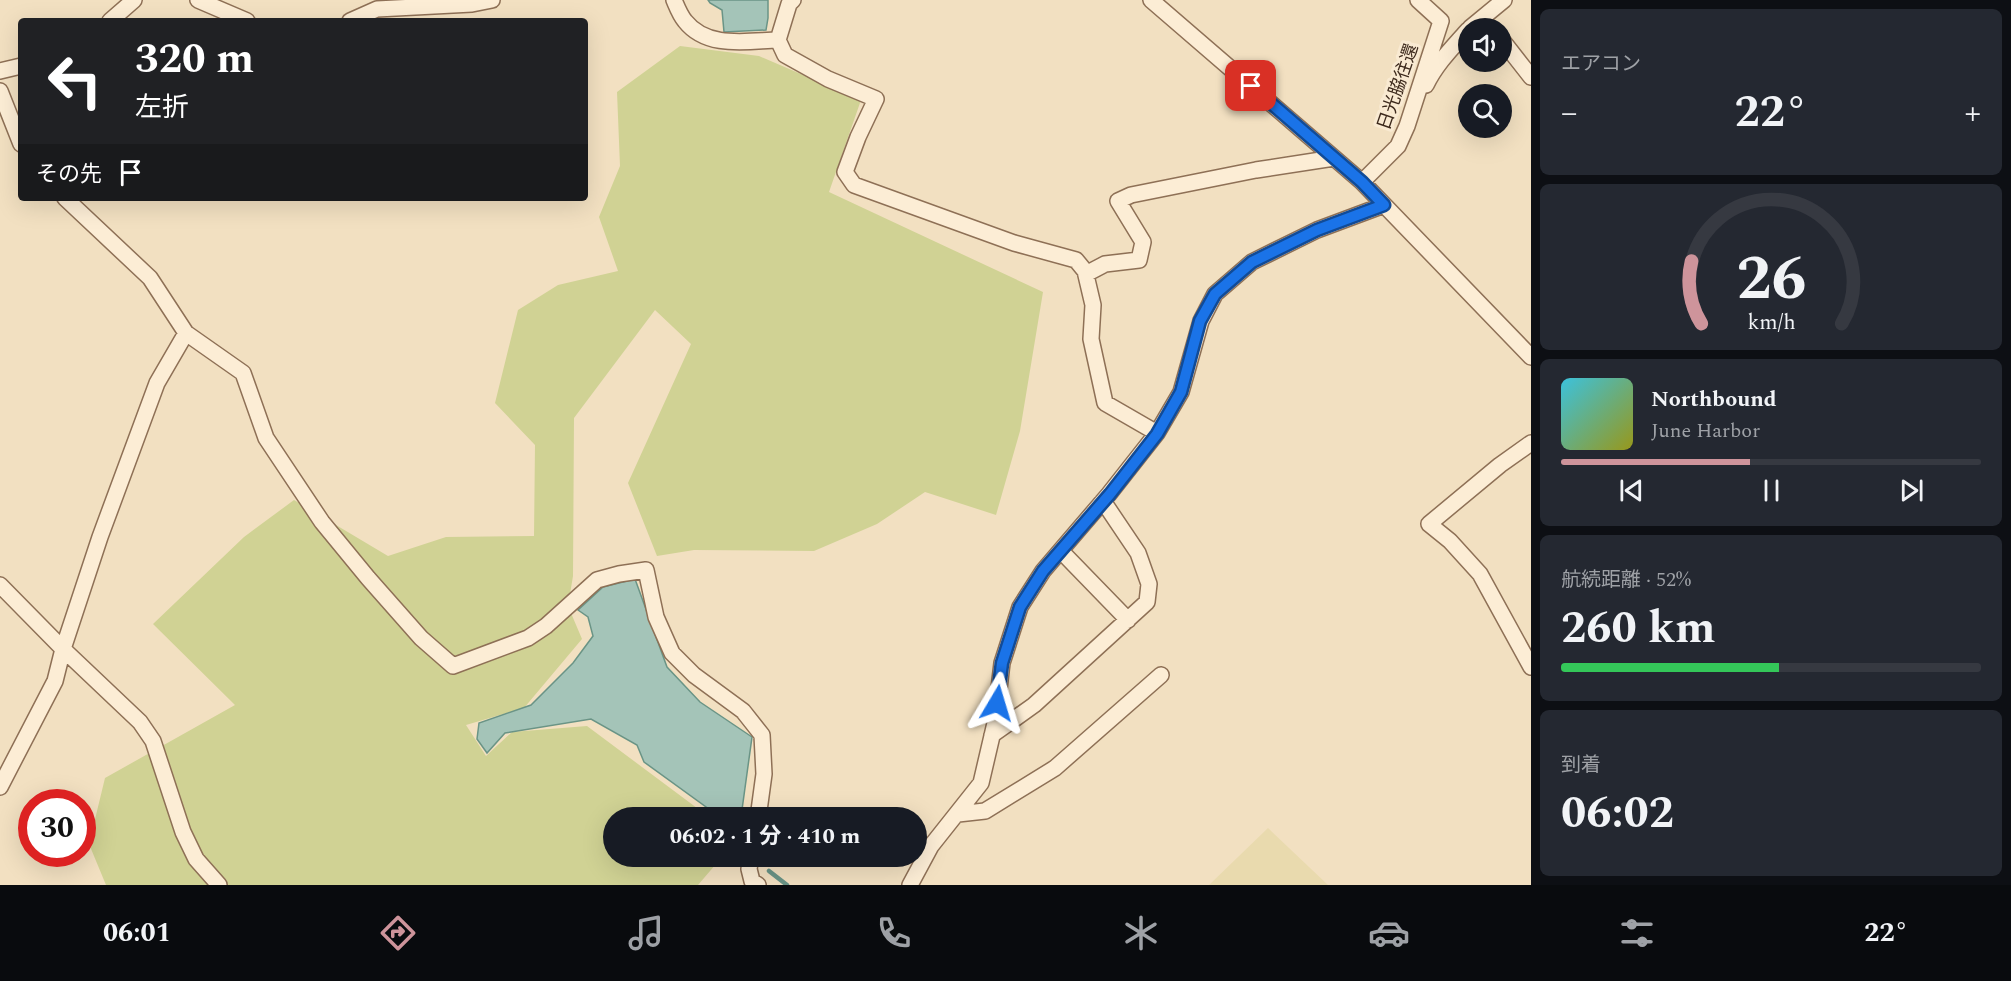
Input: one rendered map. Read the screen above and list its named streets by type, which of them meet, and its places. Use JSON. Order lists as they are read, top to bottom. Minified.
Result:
{"streets":{"street":["日光脇往還"]},"page":{"tile":["エアコン",["航続距離 · 52%","260 km"],["到着","06:02"]],"turn":["320 m","左折"],"heat":["−","22°","+"],"then":"その先","song":["Northbound","June Harbor"],"limit":"30","trip":"06:02 · 1 分 · 410 m","tabs":["06:01","22°"],"gauge":["26","km/h"]}}
